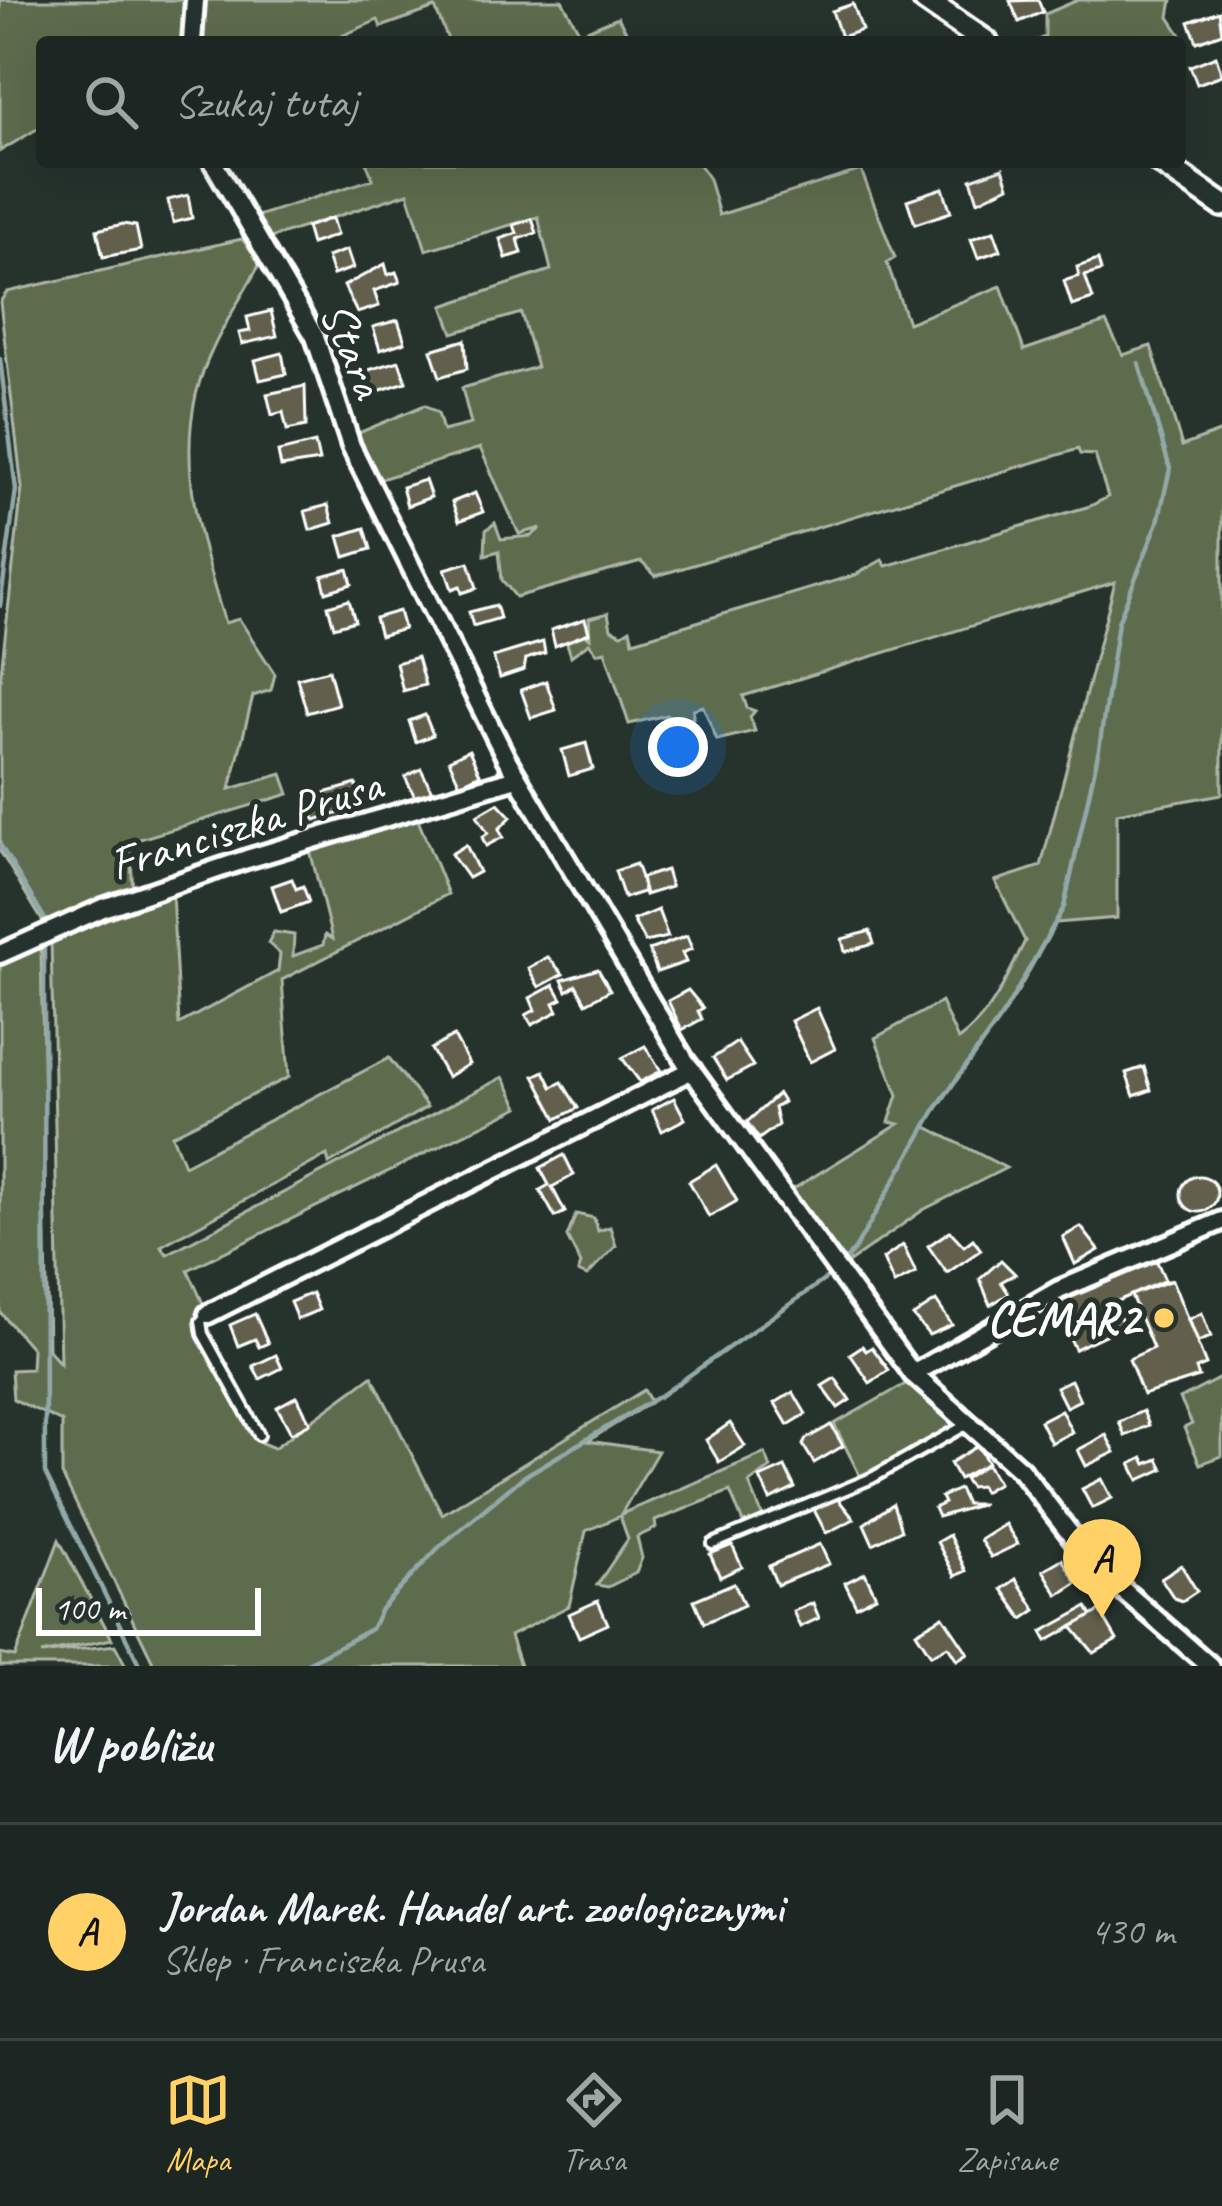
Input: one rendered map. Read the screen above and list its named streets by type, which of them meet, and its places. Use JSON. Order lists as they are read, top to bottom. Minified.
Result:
{"streets":{"street":["Stara","Franciszka Prusa"]},"crossings":[["Stara","Franciszka Prusa"]],"places":["CEMAR2"],"scale_bar":"100 m","page":{"search":"Szukaj tutaj","pins":"A","scale":"100 m","heading":"W pobliżu","list":[{"mark":"A","name":"Jordan Marek. Handel art. zoologicznymi","note":"Sklep · Franciszka Prusa","value":"430 m"}],"nav":["Mapa","Trasa","Zapisane"]}}
